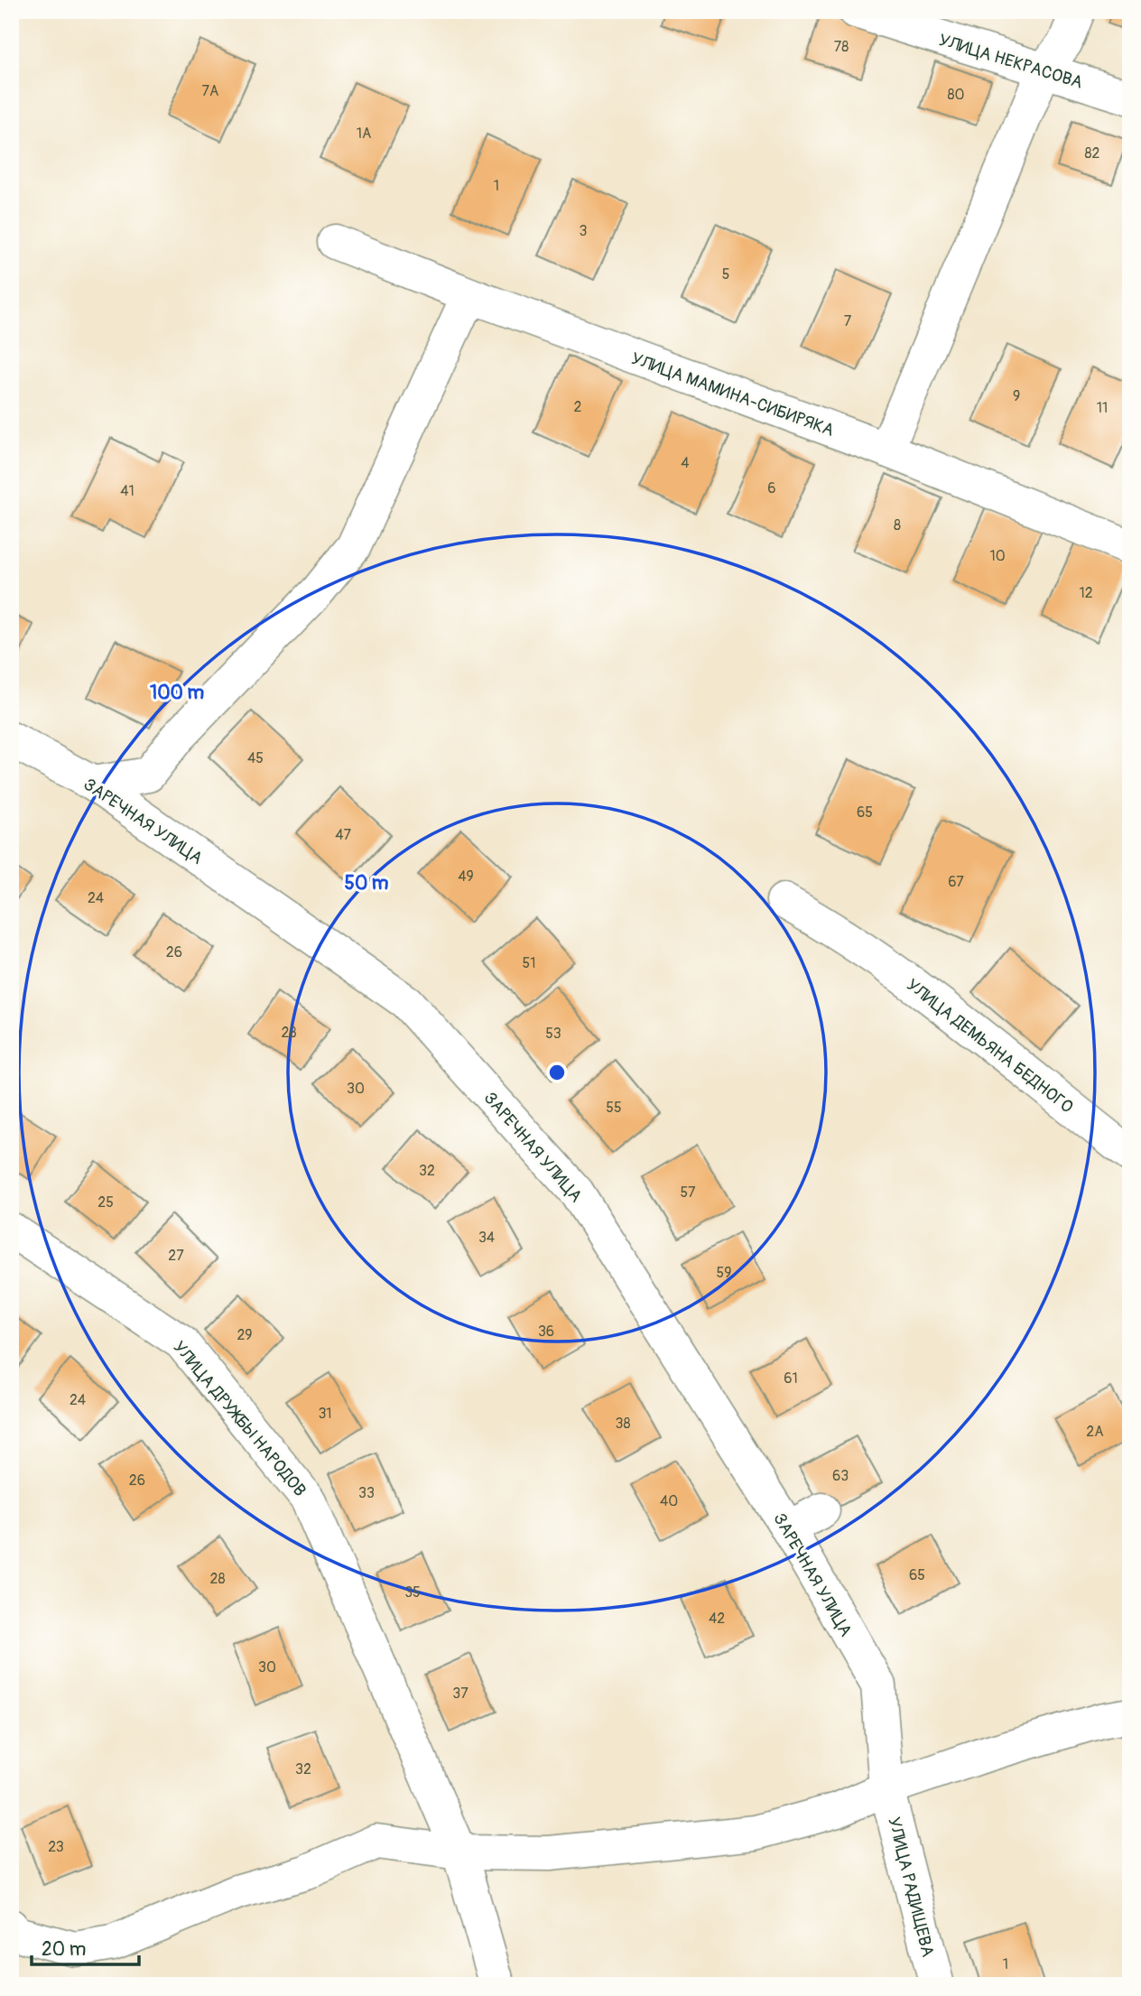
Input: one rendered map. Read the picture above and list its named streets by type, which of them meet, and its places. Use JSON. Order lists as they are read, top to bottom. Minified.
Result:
{"streets":{"street":["УЛИЦА НЕКРАСОВА","УЛИЦА МАМИНА-СИБИРЯКА","ЗАРЕЧНАЯ УЛИЦА","УЛИЦА ДЕМЬЯНА БЕДНОГО","УЛИЦА ДРУЖБЫ НАРОДОВ","УЛИЦА РАДИЩЕВА"]},"crossings":[["ЗАРЕЧНАЯ УЛИЦА","УЛИЦА РАДИЩЕВА"]],"house_numbers":["78","7А","80","1А","82","1","3","5","7","9","2","11","4","6","41","8","10","12","45","65","47","49","67","24","26","51","28","53","30","55","32","57","25","34","27","59","36","29","61","24","31","38","2А","63","26","33","40","65","28","35","42","30","37","32","23","1"],"scale_bar":"20 m","rings":["100 m","50 m"]}
